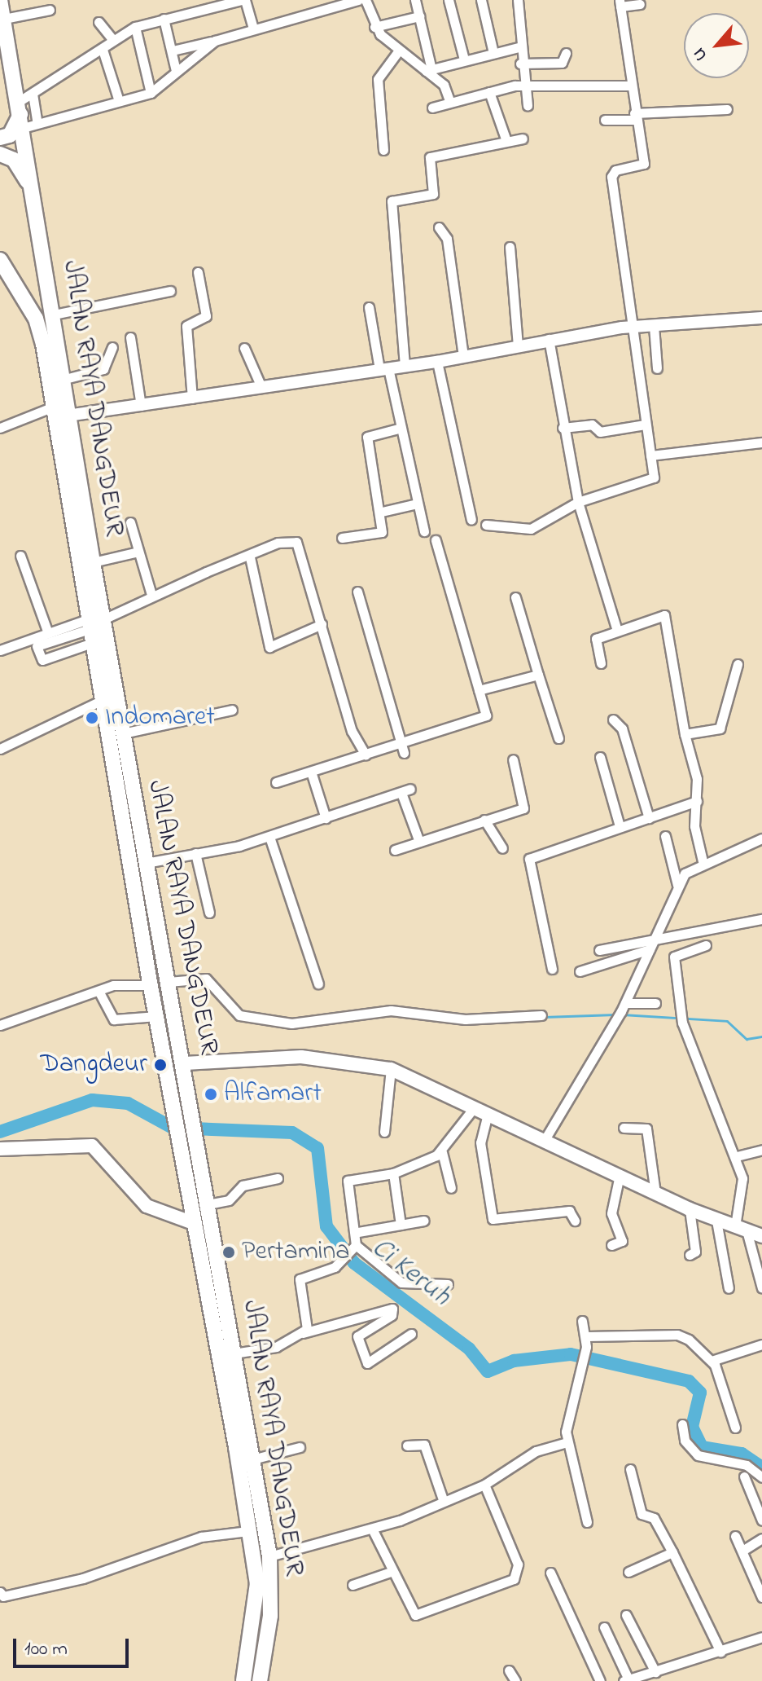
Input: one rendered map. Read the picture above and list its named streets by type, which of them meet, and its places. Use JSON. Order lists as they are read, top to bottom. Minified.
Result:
{"streets":{"highway":["JALAN RAYA DANGDEUR"]},"water":["Ci Keruh"],"places":["Indomaret","Dangdeur","Alfamart","Pertamina"],"scale_bar":"100 m","north":"bottom left"}
